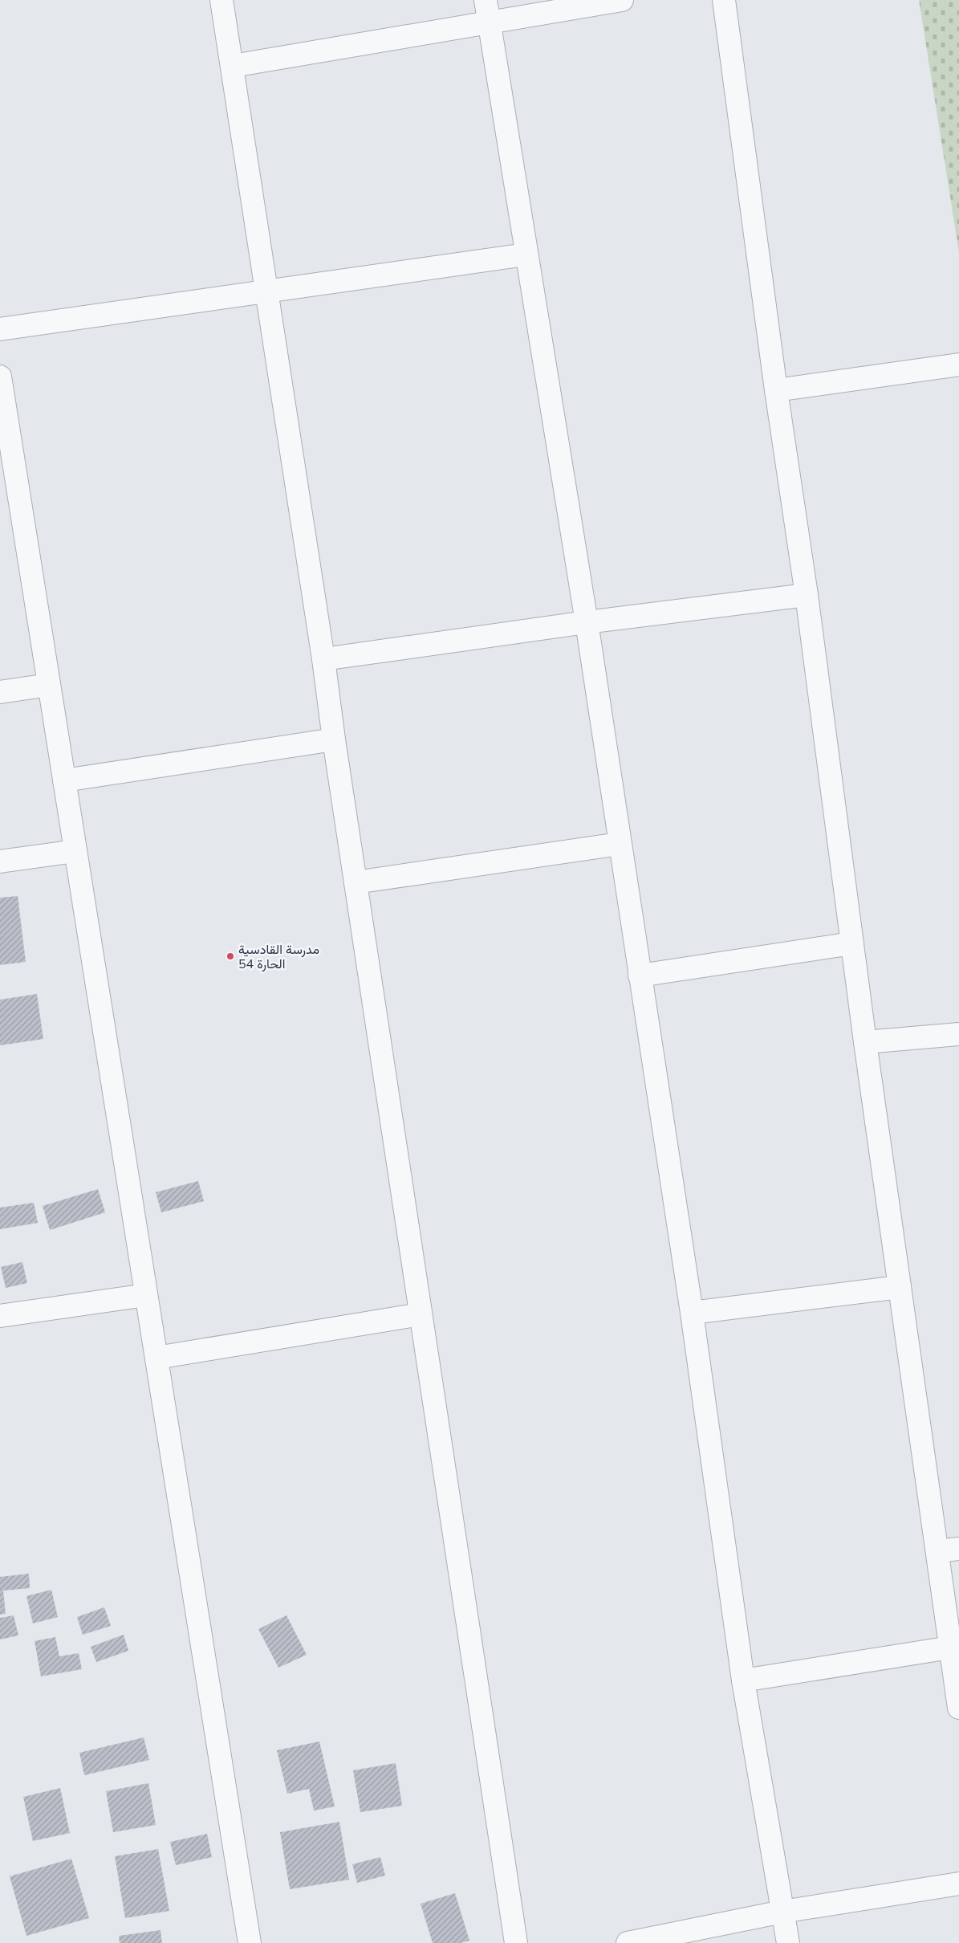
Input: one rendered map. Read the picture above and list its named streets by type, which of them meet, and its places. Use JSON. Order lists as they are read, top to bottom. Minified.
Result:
{"places":["مدرسة القادسية الحارة 54"]}
